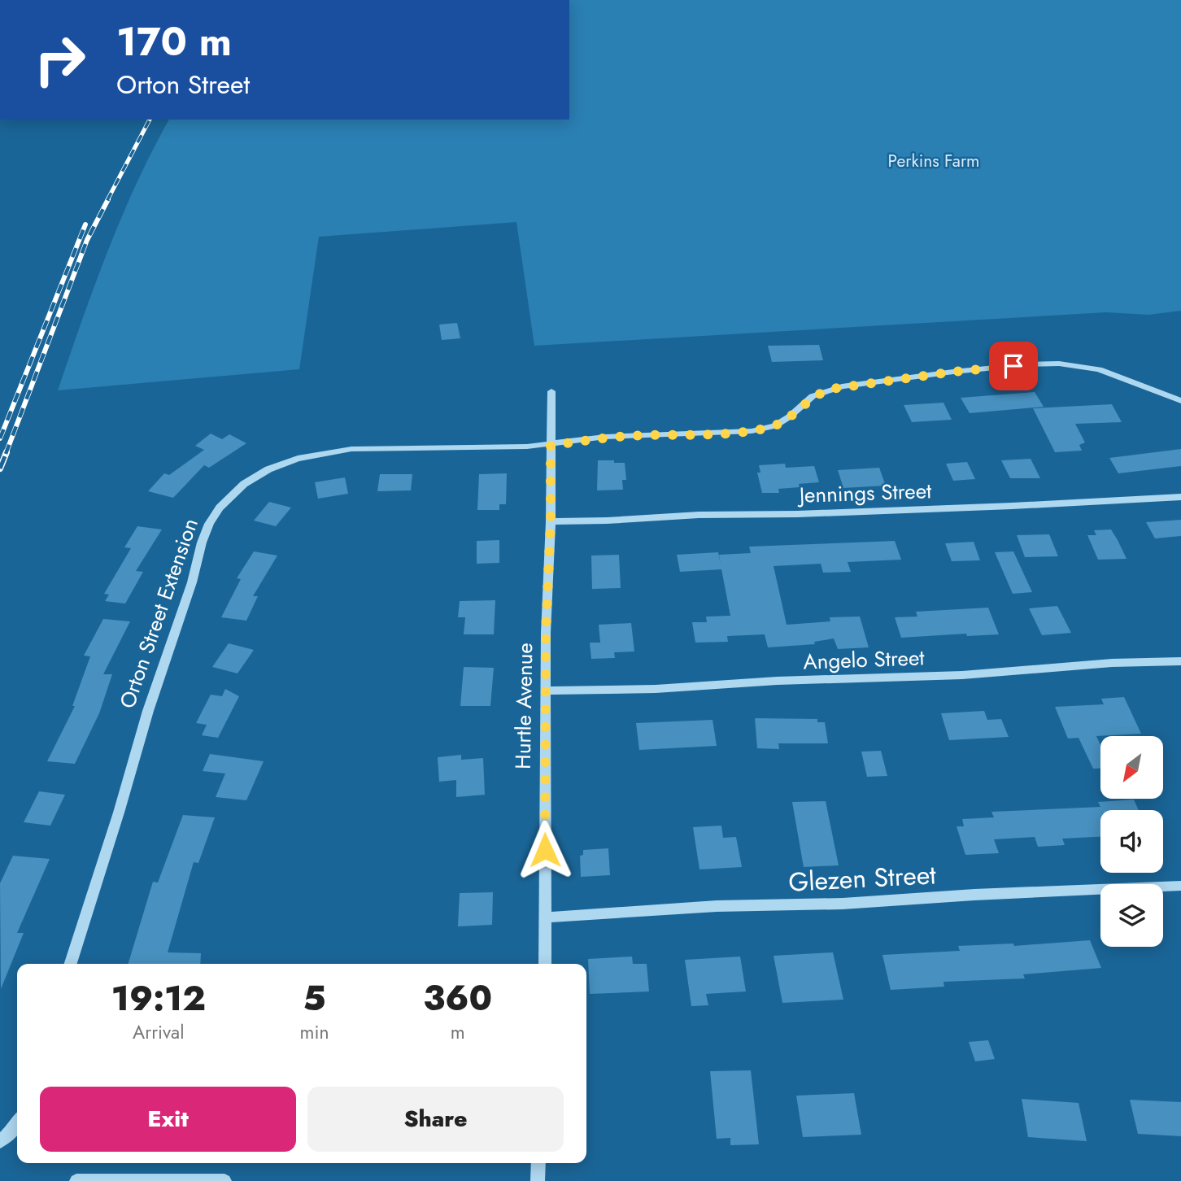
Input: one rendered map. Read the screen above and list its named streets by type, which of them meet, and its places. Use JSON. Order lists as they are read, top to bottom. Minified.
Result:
{"streets":{"street":["Jennings Street","Orton Street Extension","Angelo Street","Hurtle Avenue","Glezen Street"]},"crossings":[["Jennings Street","Hurtle Avenue"],["Orton Street Extension","Hurtle Avenue"],["Angelo Street","Hurtle Avenue"],["Hurtle Avenue","Glezen Street"]],"parks":["Perkins Farm"],"north":"bottom left","page":{"turn":["170 m","Orton Street"],"eta":["19:12","Arrival","5","min","360","m"],"buttons":["Exit","Share"]}}
